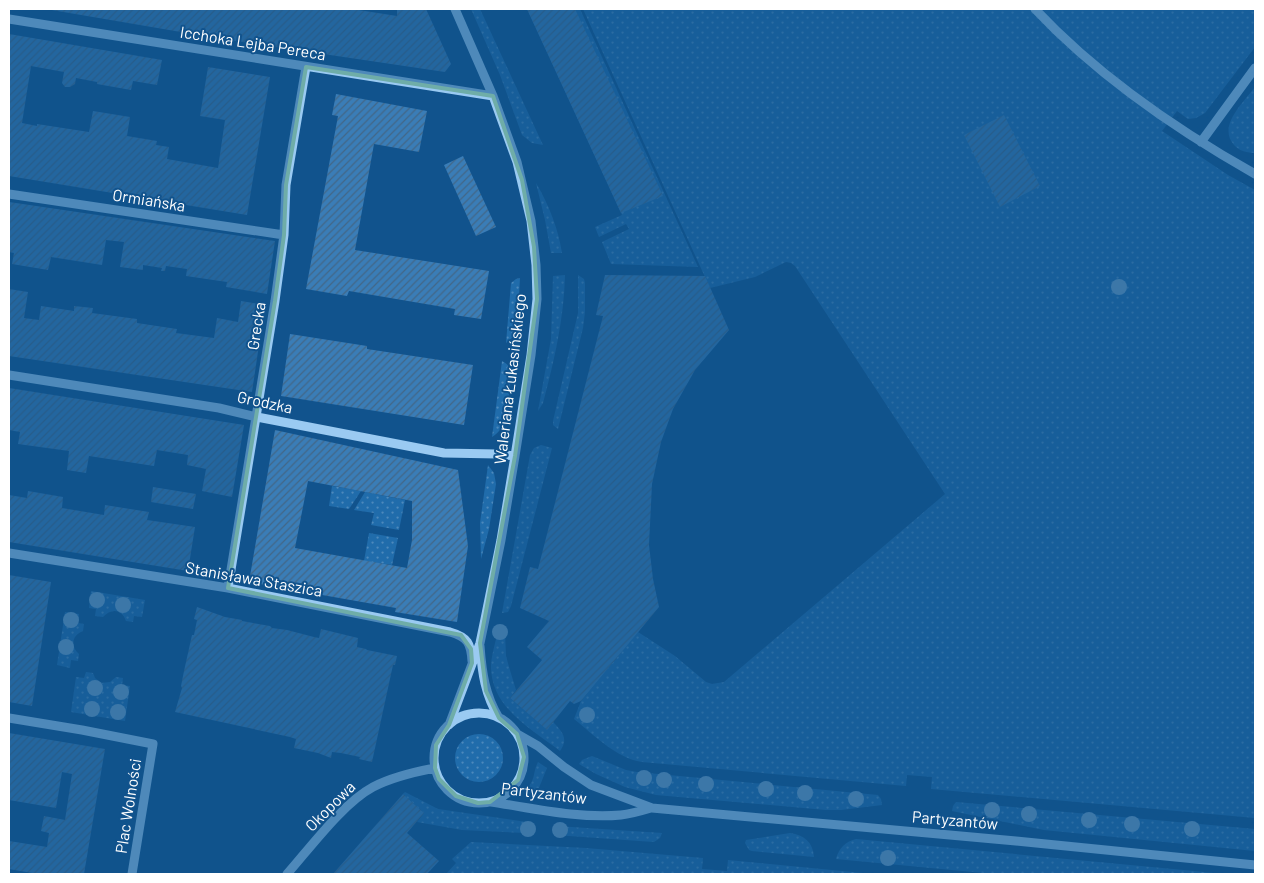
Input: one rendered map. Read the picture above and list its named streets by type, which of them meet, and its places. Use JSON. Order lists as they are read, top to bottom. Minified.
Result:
{"streets":{"street":["Icchoka Lejba Pereca","Ormiańska","Grecka","Waleriana Łukasińskiego","Grodzka","Stanisława Staszica","Partyzantów","Plac Wolności","Okopowa"]},"crossings":[["Icchoka Lejba Pereca","Grecka"],["Icchoka Lejba Pereca","Waleriana Łukasińskiego"],["Ormiańska","Grecka"],["Grecka","Grodzka"],["Grecka","Stanisława Staszica"],["Waleriana Łukasińskiego","Grodzka"],["Waleriana Łukasińskiego","Stanisława Staszica"],["Waleriana Łukasińskiego","Partyzantów"],["Waleriana Łukasińskiego","Okopowa"],["Partyzantów","Okopowa"]]}
